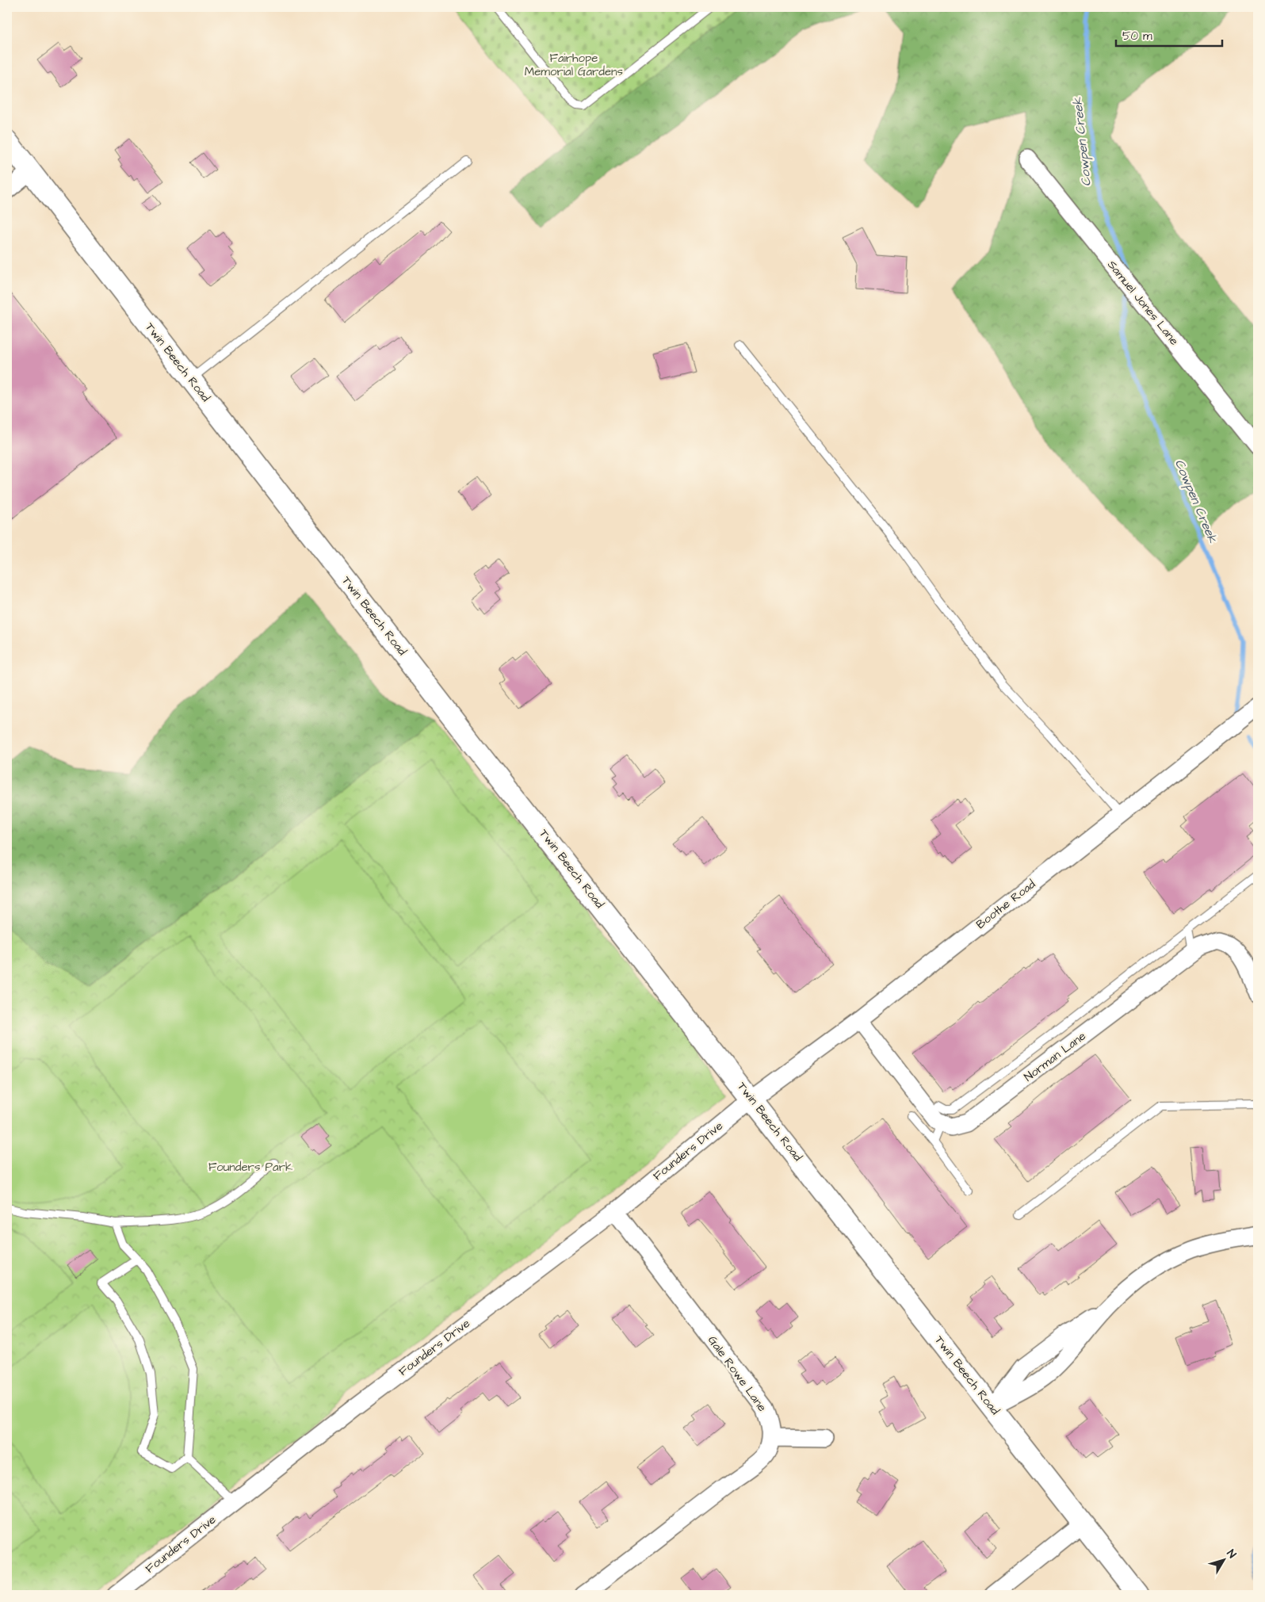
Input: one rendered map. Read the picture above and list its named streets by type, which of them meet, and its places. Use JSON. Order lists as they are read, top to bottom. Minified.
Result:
{"streets":{"street":["Samuel Jones Lane","Twin Beech Road","Boothe Road","Norman Lane","Founders Drive","Gale Rowe Lane"]},"crossings":[["Twin Beech Road","Boothe Road"],["Twin Beech Road","Founders Drive"],["Boothe Road","Founders Drive"],["Founders Drive","Gale Rowe Lane"]],"water":["Cowpen Creek"],"parks":["Fairhope Memorial Gardens","Founders Park"],"scale_bar":"50 m","north":"top right"}
